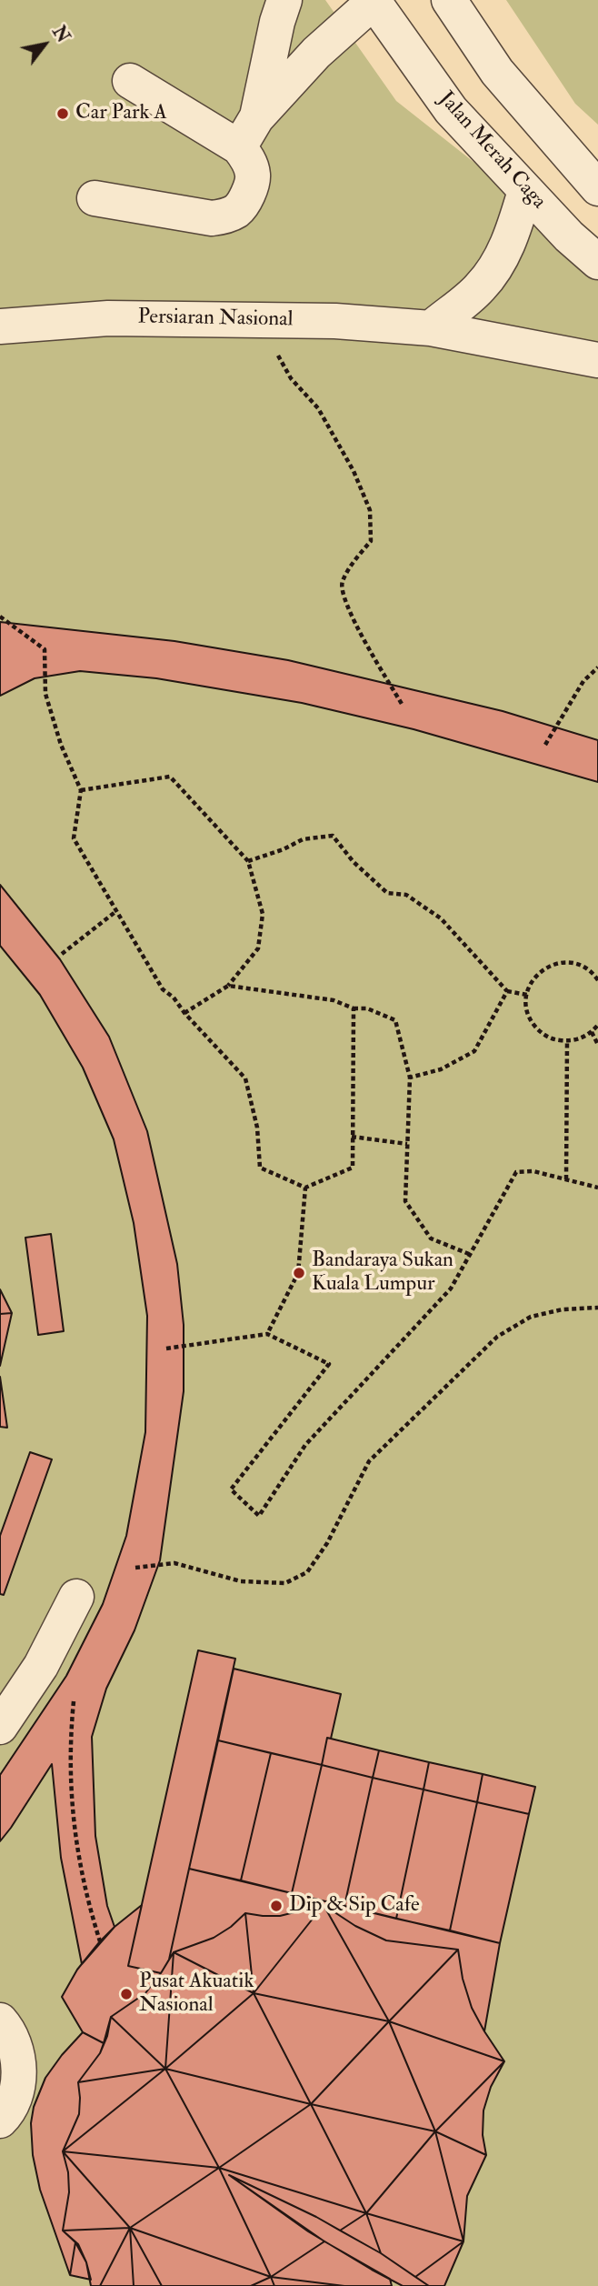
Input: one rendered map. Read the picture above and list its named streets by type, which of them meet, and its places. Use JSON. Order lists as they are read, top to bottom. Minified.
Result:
{"streets":{"street":["Jalan Merah Caga","Persiaran Nasional"]},"places":["Car Park A","Bandaraya Sukan Kuala Lumpur","Dip & Sip Cafe","Pusat Akuatik Nasional"],"north":"top right"}
